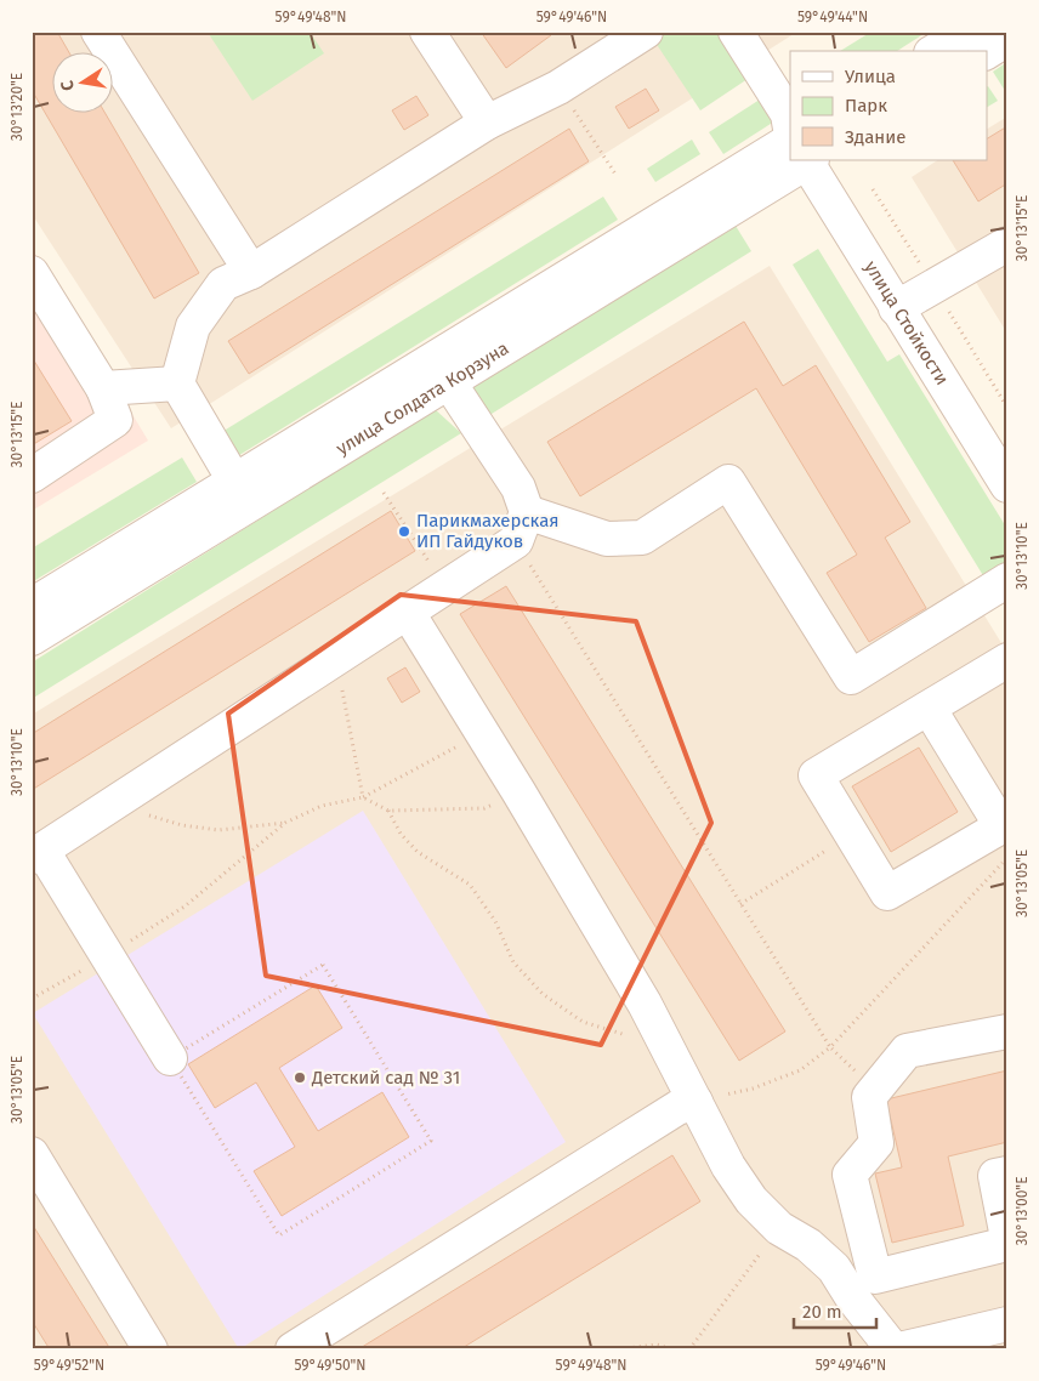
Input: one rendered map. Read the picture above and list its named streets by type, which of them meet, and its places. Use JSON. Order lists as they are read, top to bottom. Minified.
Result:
{"streets":{"street":["улица Стойкости","улица Солдата Корзуна"]},"places":["Парикмахерская ИП Гайдуков","Детский сад № 31"],"legend":["Улица","Парк","Здание"],"scale_bar":"20 m","north":"left","coordinates":["59°49'48\"N","59°49'46\"N","59°49'44\"N","30°13'20\"E","30°13'15\"E","30°13'10\"E","30°13'05\"E","30°13'00\"E","59°49'52\"N","59°49'50\"N"]}
